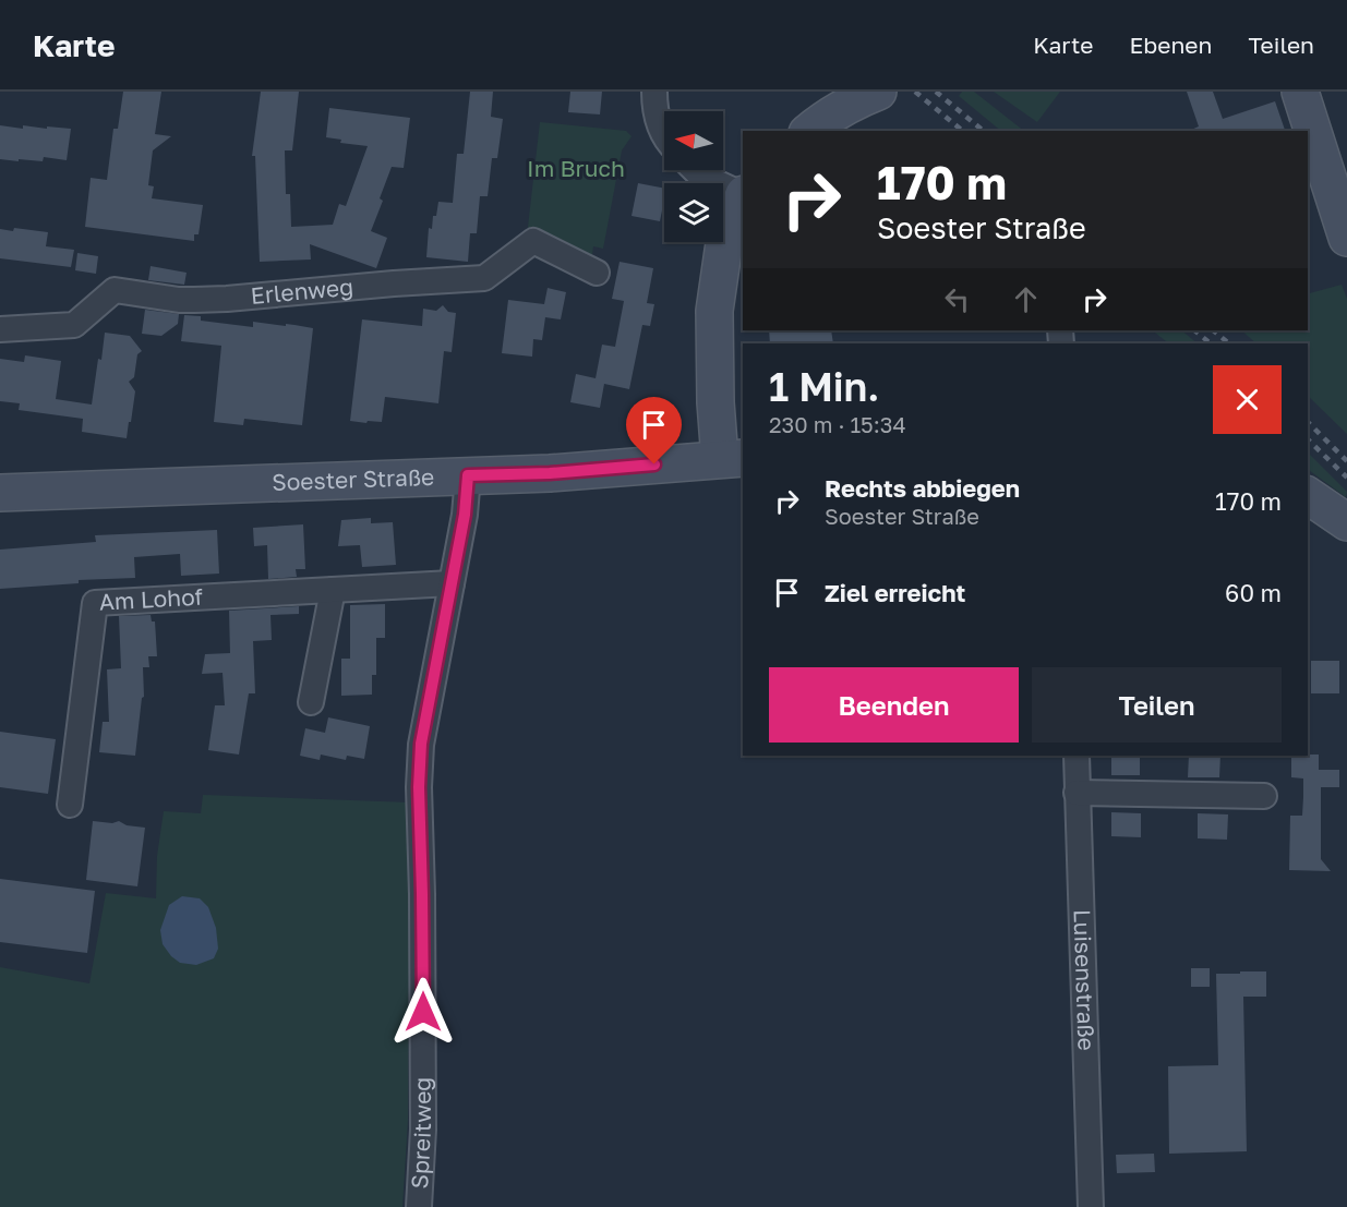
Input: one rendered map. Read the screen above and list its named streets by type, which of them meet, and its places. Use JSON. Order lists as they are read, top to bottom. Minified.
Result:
{"streets":{"street":["Erlenweg","Soester Straße","Am Lohof","Luisenstraße","Spreitweg"]},"crossings":[["Soester Straße","Spreitweg"],["Am Lohof","Spreitweg"]],"parks":["Im Bruch"],"north":"left","page":{"header":"Karte","nav":["Karte","Ebenen","Teilen"],"turn":["170 m","Soester Straße"],"heading":["1 Min.","230 m · 15:34"],"list":[{"name":"Rechts abbiegen","note":"Soester Straße","value":"170 m"},{"name":"Ziel erreicht","value":"60 m"}],"buttons":["Beenden","Teilen"]}}
